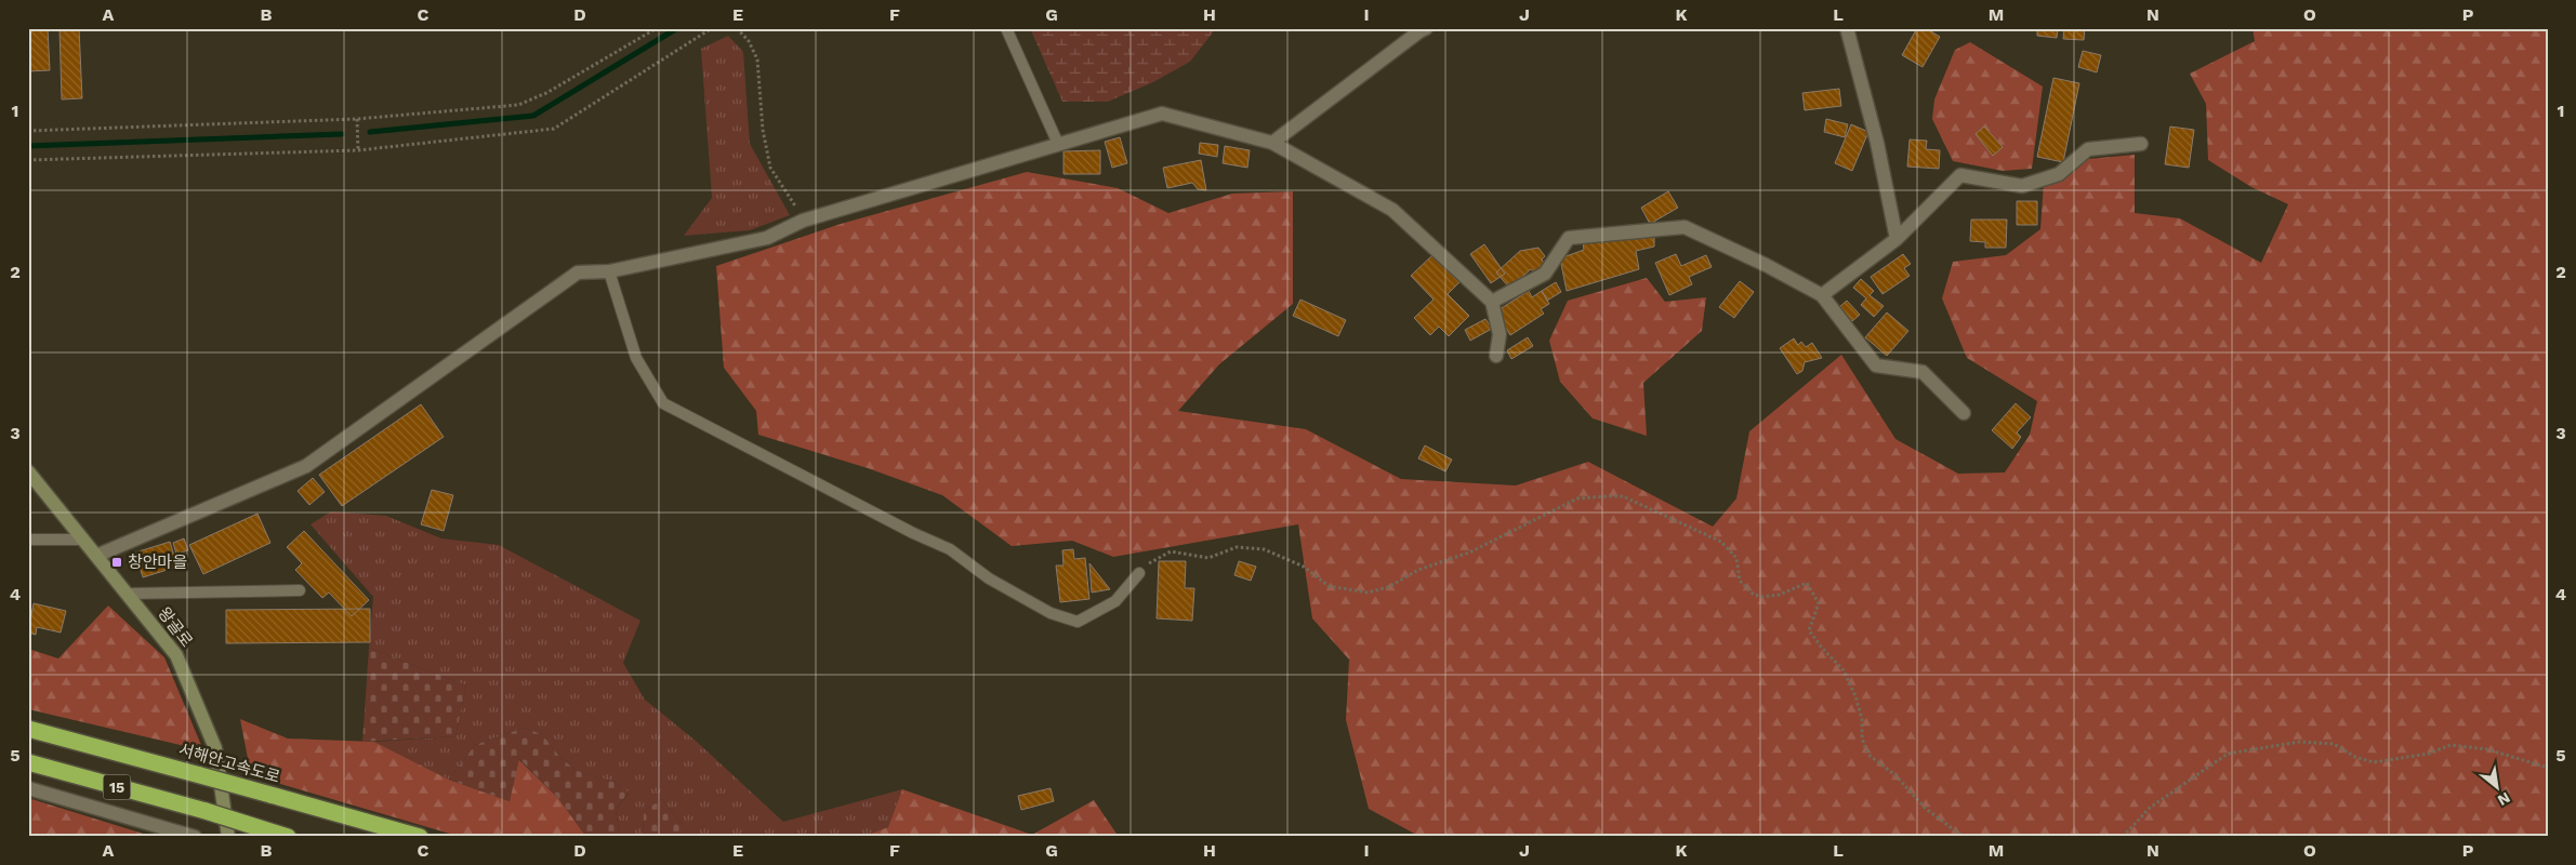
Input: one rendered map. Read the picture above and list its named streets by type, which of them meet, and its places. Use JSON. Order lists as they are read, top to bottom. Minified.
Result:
{"streets":{"highway":["서해안고속도로","15"],"main road":["왕골로"]},"places":{"transit":["창안마을"]},"north":"bottom right","grid":{"columns":["A","B","C","D","E","F","G","H","I","J","K","L","M","N","O","P"],"rows":["1","2","3","4","5"]}}
